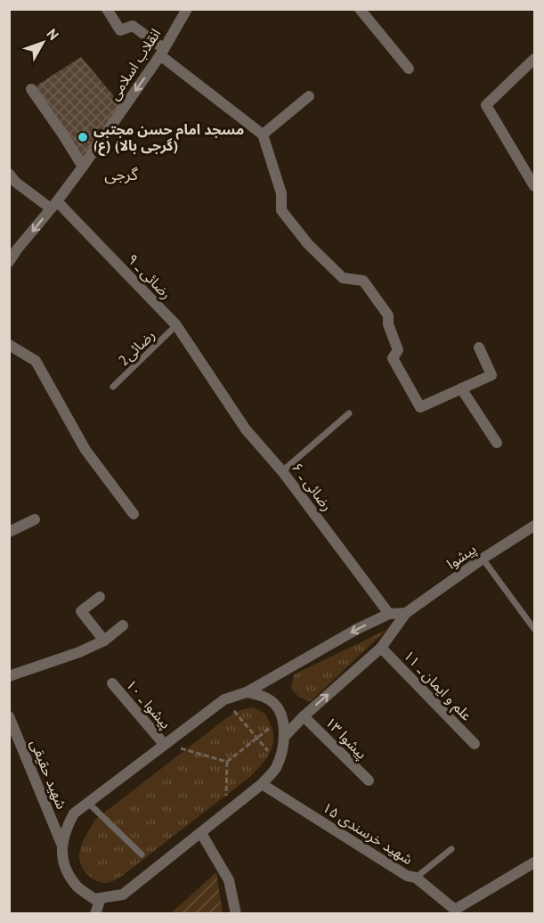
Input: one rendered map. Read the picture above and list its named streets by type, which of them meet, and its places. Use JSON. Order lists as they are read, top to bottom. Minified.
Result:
{"streets":{"street":["انقلاب اسلامی","رضائی ـ ۹","رضائی ـ ۶","پیشوا","علم و ایمان ـ ۱۱","پیشوا ـ ۱۰","پیشوا ۱۳","شهید حقیقی","شهید خرسندی ۱۵"],"lane":["رضائی2"]},"crossings":[["انقلاب اسلامی","رضائی ـ ۹"],["رضائی ـ ۹","رضائی2"],["رضائی ـ ۹","رضائی ـ ۶"]],"one_way":["انقلاب اسلامی"],"districts":["گرجی"],"places":["مسجد امام حسن مجتبی (ع) (گرجی بالا)"],"north":"top right"}
